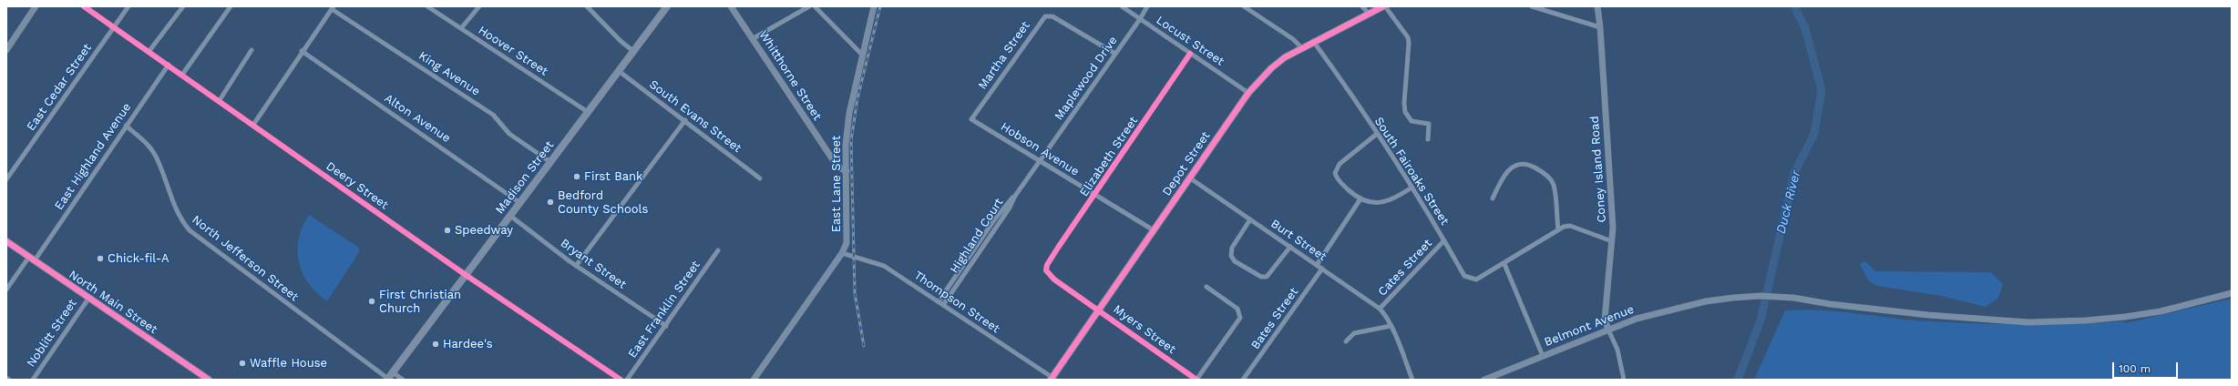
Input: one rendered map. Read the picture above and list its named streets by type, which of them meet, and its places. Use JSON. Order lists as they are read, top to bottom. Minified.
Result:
{"streets":{"main road":["Depot Street","Madison Street","North Main Street"],"street":["Locust Street","Hoover Street","Martha Street","King Avenue","Whitthorne Street","Maplewood Drive","East Cedar Street","South Evans Street","Alton Avenue","Hobson Avenue","East Highland Avenue","Elizabeth Street","Coney Island Road","South Fairoaks Street","East Lane Street","Deery Street","Highland Court","Burt Street","North Jefferson Street","Bryant Street","Cates Street","Thompson Street","East Franklin Street","Bates Street","Belmont Avenue","Myers Street","Noblitt Street"]},"crossings":[["Locust Street","Maplewood Drive"],["Locust Street","Elizabeth Street"],["Locust Street","Depot Street"],["Hoover Street","Madison Street"],["Martha Street","Maplewood Drive"],["Martha Street","Hobson Avenue"],["King Avenue","Madison Street"],["Whitthorne Street","East Lane Street"],["Maplewood Drive","Hobson Avenue"],["Maplewood Drive","Highland Court"],["East Cedar Street","Deery Street"],["South Evans Street","Madison Street"],["Alton Avenue","Madison Street"],["Hobson Avenue","Elizabeth Street"],["Hobson Avenue","Depot Street"],["Hobson Avenue","Highland Court"],["East Highland Avenue","Deery Street"],["East Highland Avenue","North Jefferson Street"],["East Highland Avenue","North Main Street"],["Elizabeth Street","Myers Street"],["Depot Street","South Fairoaks Street"],["Depot Street","Burt Street"],["Depot Street","Thompson Street"],["Depot Street","Myers Street"],["Coney Island Road","Belmont Avenue"],["South Fairoaks Street","Cates Street"],["Madison Street","Deery Street"],["Madison Street","North Jefferson Street"],["Madison Street","Bryant Street"],["East Lane Street","Thompson Street"],["Highland Court","Thompson Street"],["Burt Street","Cates Street"],["Burt Street","Bates Street"],["Bryant Street","East Franklin Street"],["North Main Street","Noblitt Street"]],"water":["Duck River"],"places":["First Bank","Bedford County Schools","Speedway","Chick-fil-A","First Christian Church","Hardee's","Waffle House"],"scale_bar":"100 m"}
